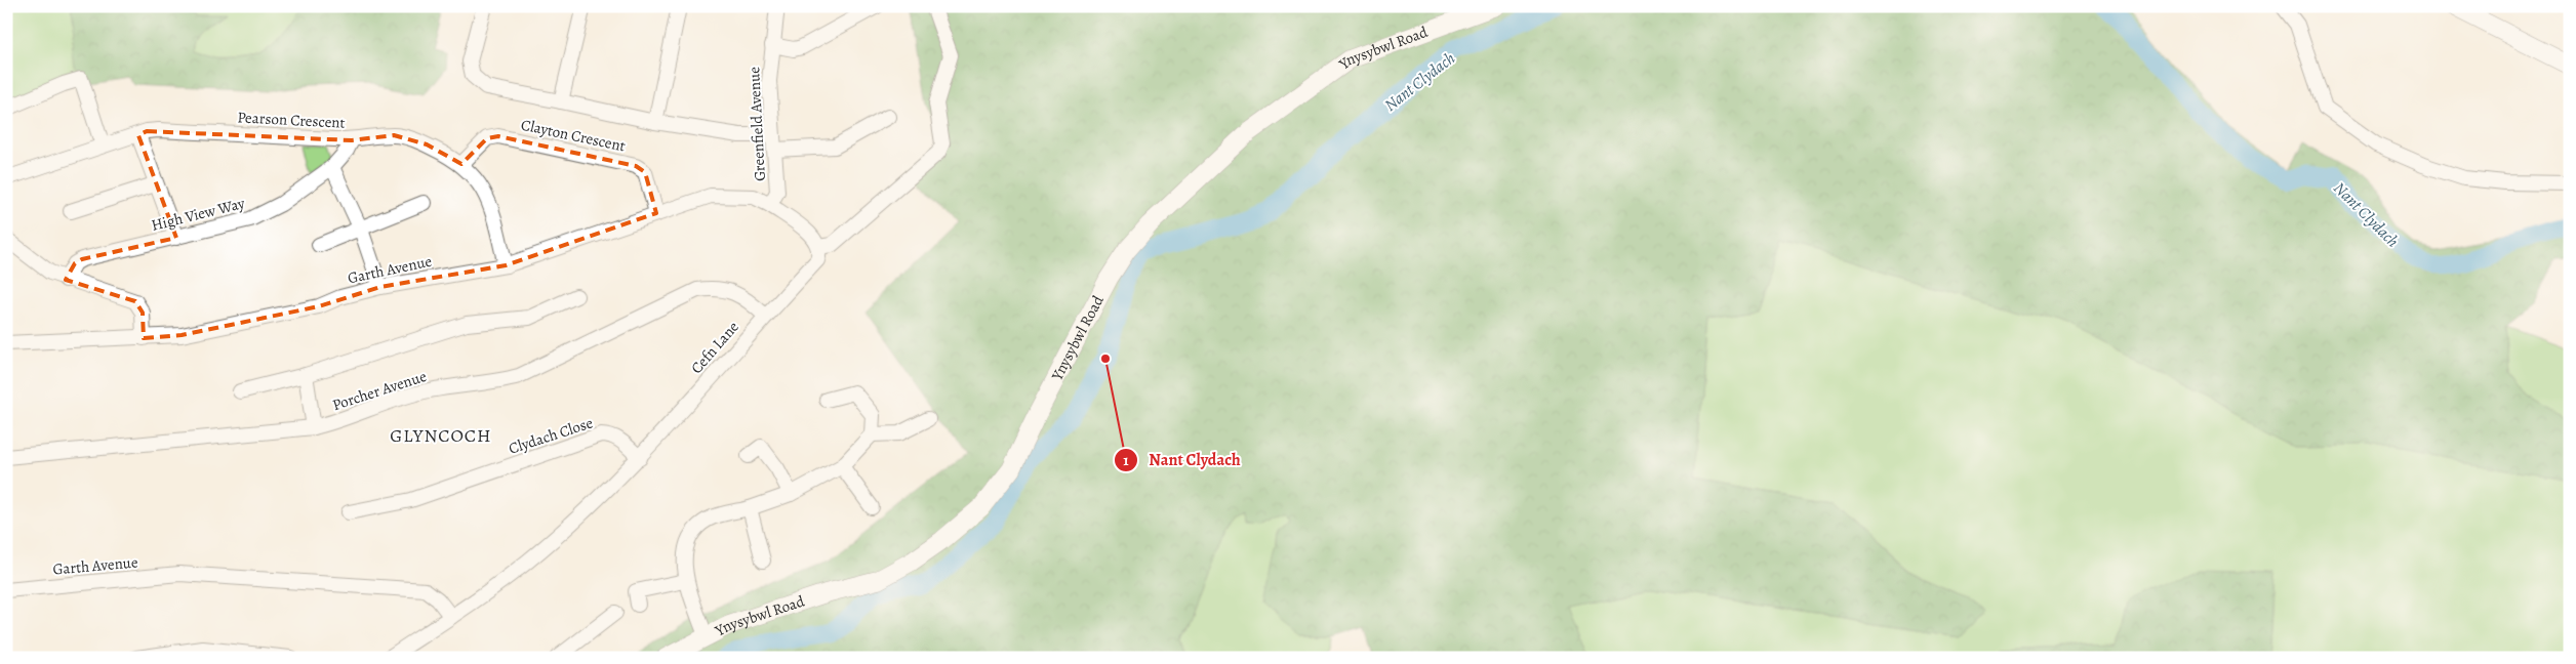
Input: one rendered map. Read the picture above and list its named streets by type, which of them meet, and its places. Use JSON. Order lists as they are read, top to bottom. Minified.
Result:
{"streets":{"main road":["Ynysybwl Road"],"street":["Pearson Crescent","Greenfield Avenue","Clayton Crescent","High View Way","Garth Avenue","Cefn Lane","Porcher Avenue","Clydach Close"]},"crossings":[["Pearson Crescent","Clayton Crescent"],["Pearson Crescent","High View Way"],["Pearson Crescent","Garth Avenue"],["Greenfield Avenue","Garth Avenue"],["Clayton Crescent","Garth Avenue"],["Garth Avenue","Cefn Lane"],["Cefn Lane","Porcher Avenue"],["Cefn Lane","Clydach Close"]],"districts":["GLYNCOCH"],"water":["Nant Clydach"],"places":["Nant Clydach"]}
